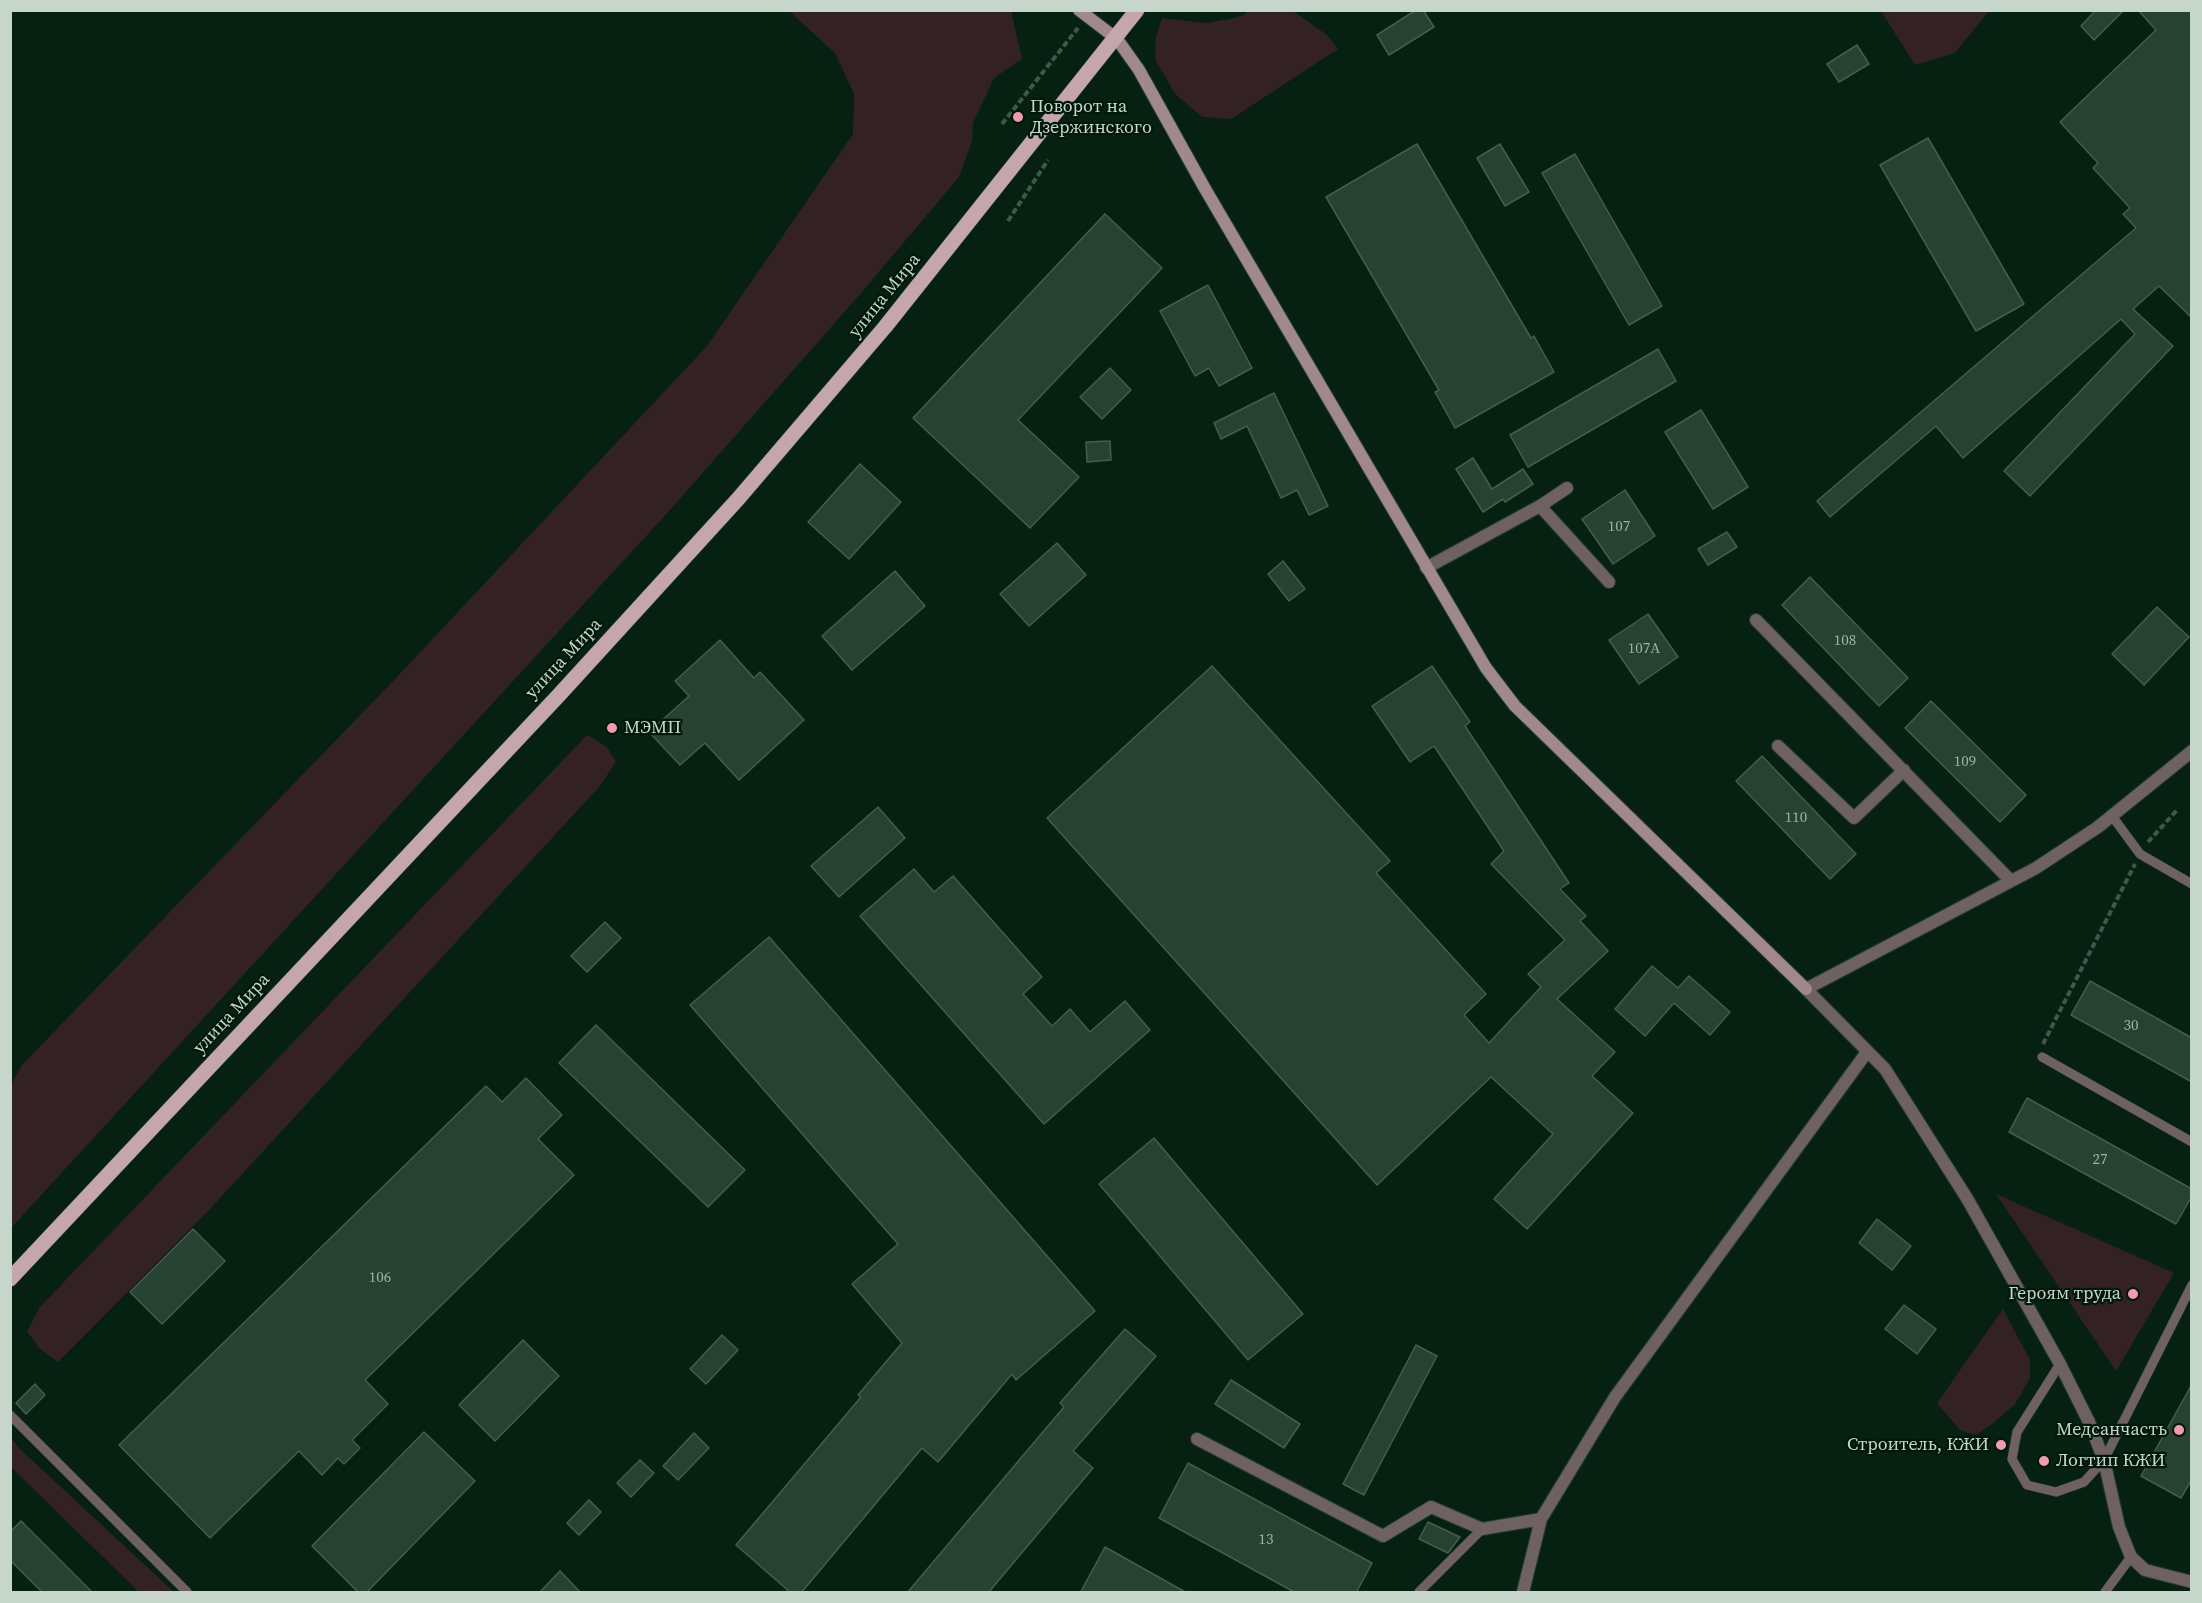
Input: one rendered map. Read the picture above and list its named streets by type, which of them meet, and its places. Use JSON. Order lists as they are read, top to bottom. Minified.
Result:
{"streets":{"main road":["улица Мира"]},"places":["Поворот на Дзержинского","МЭМП","Героям труда","Медсанчасть","Строитель, КЖИ","Логтип КЖИ"],"house_numbers":["107","108","107А","109","110","30","27","106","13"]}
